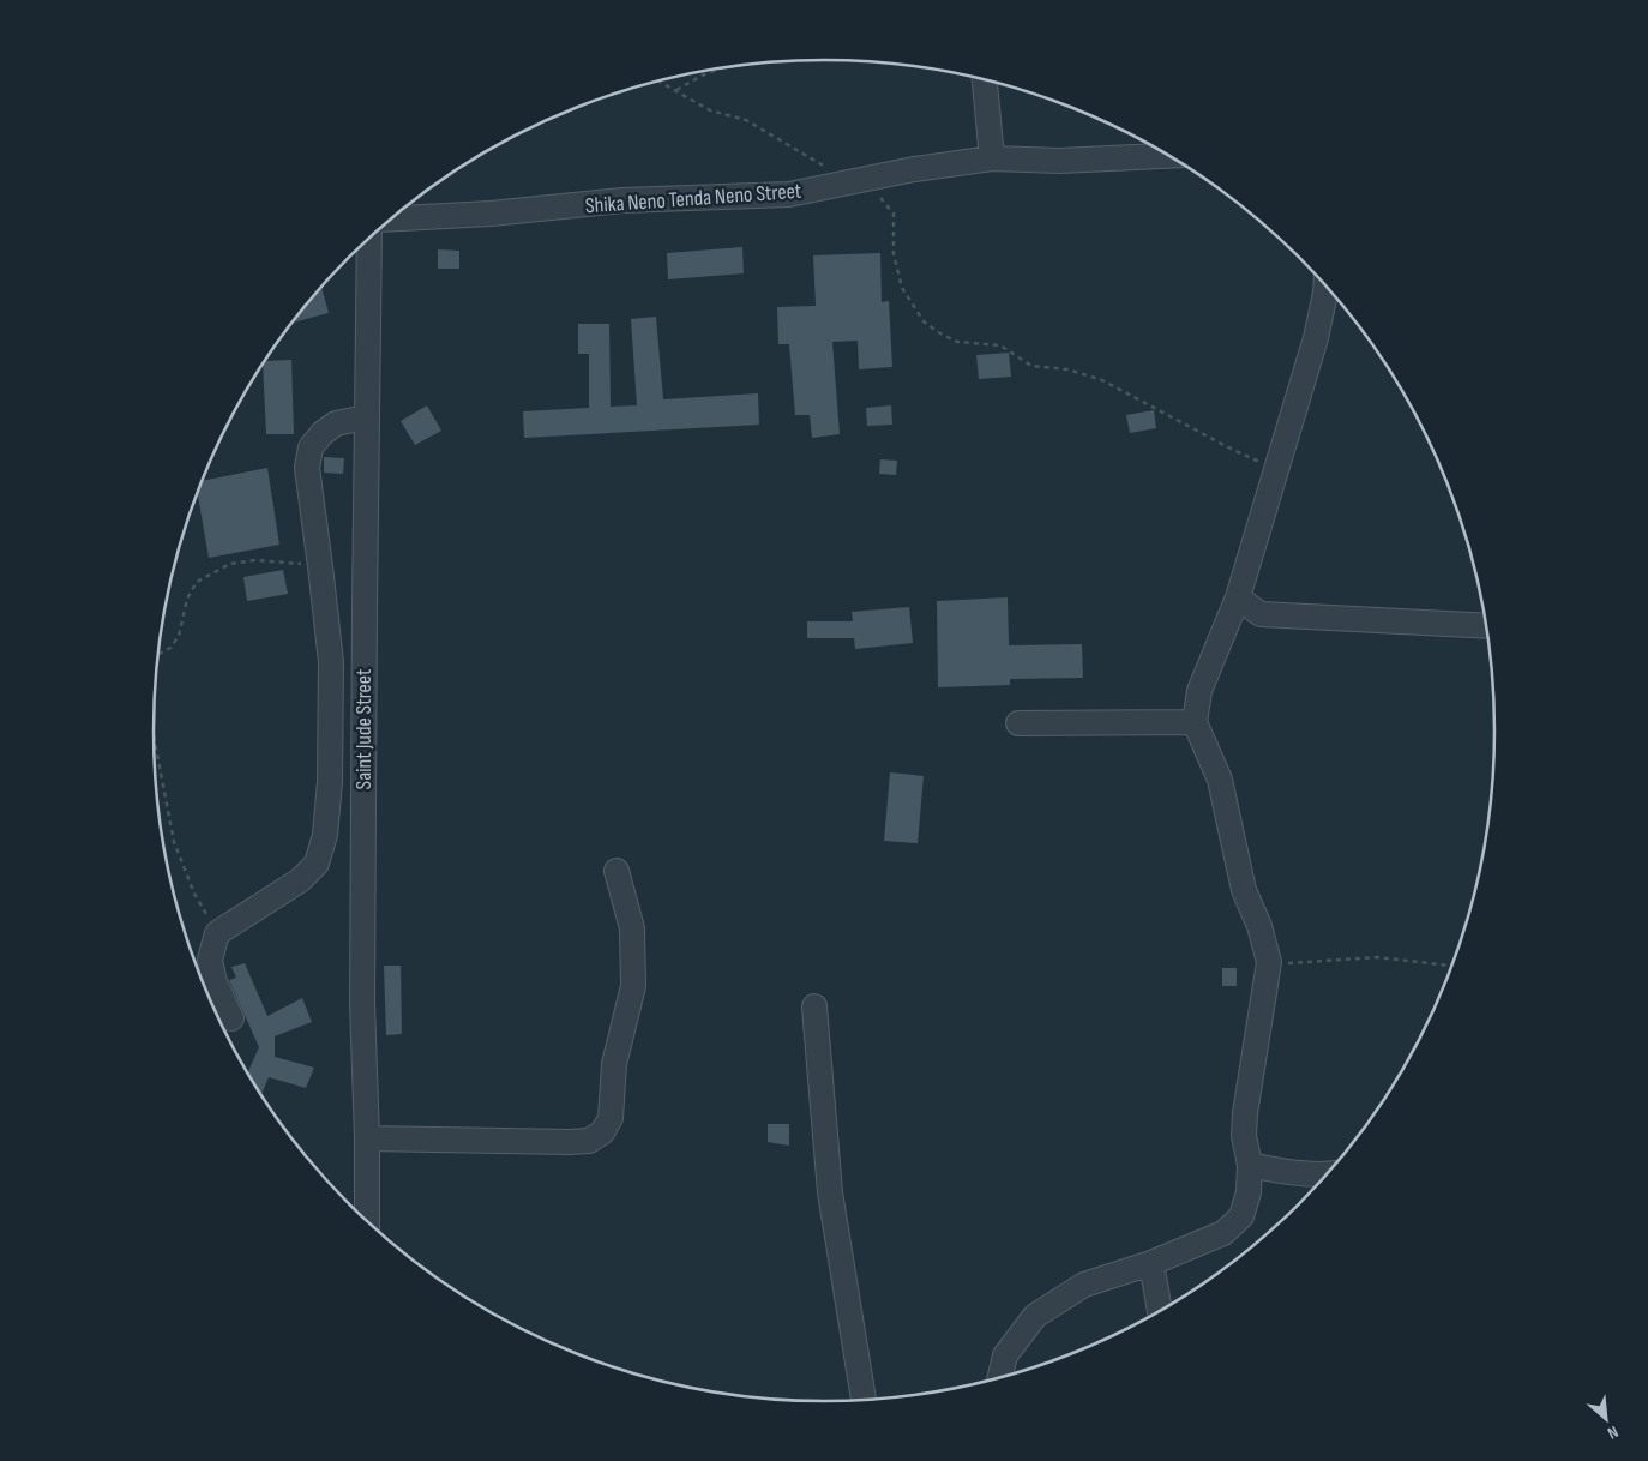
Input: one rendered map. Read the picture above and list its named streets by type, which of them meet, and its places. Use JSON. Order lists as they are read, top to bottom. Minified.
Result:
{"streets":{"street":["Shika Neno Tenda Neno Street","Saint Jude Street"]},"north":"bottom right"}
